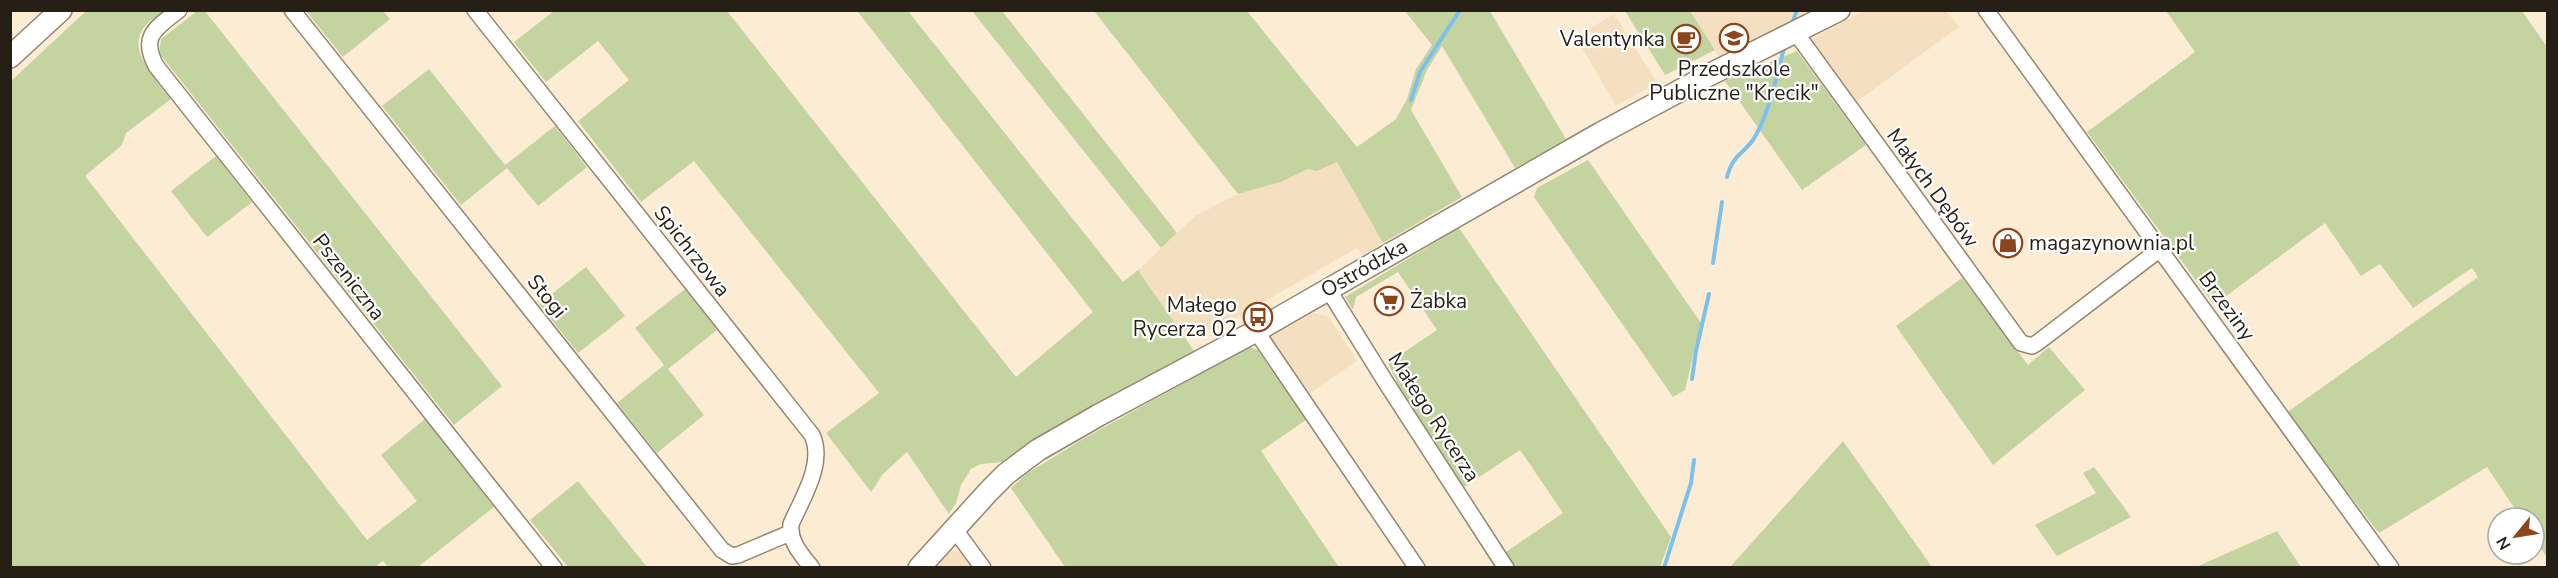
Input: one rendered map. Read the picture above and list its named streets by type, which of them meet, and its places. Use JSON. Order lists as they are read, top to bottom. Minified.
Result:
{"streets":{"street":["Małych Dębów","Spichrzowa","Ostródzka","Pszeniczna","Stogi","Brzeziny","Małego Rycerza"]},"crossings":[["Małych Dębów","Ostródzka"],["Małych Dębów","Brzeziny"],["Spichrzowa","Stogi"],["Ostródzka","Małego Rycerza"]],"places":{"school or university":["Przedszkole Publiczne \"Krecik\""],"cafe":["Valentynka"],"shop":["magazynownia.pl"],"supermarket":["Żabka"],"bus stop":["Małego Rycerza 02"]},"north":"bottom left"}
